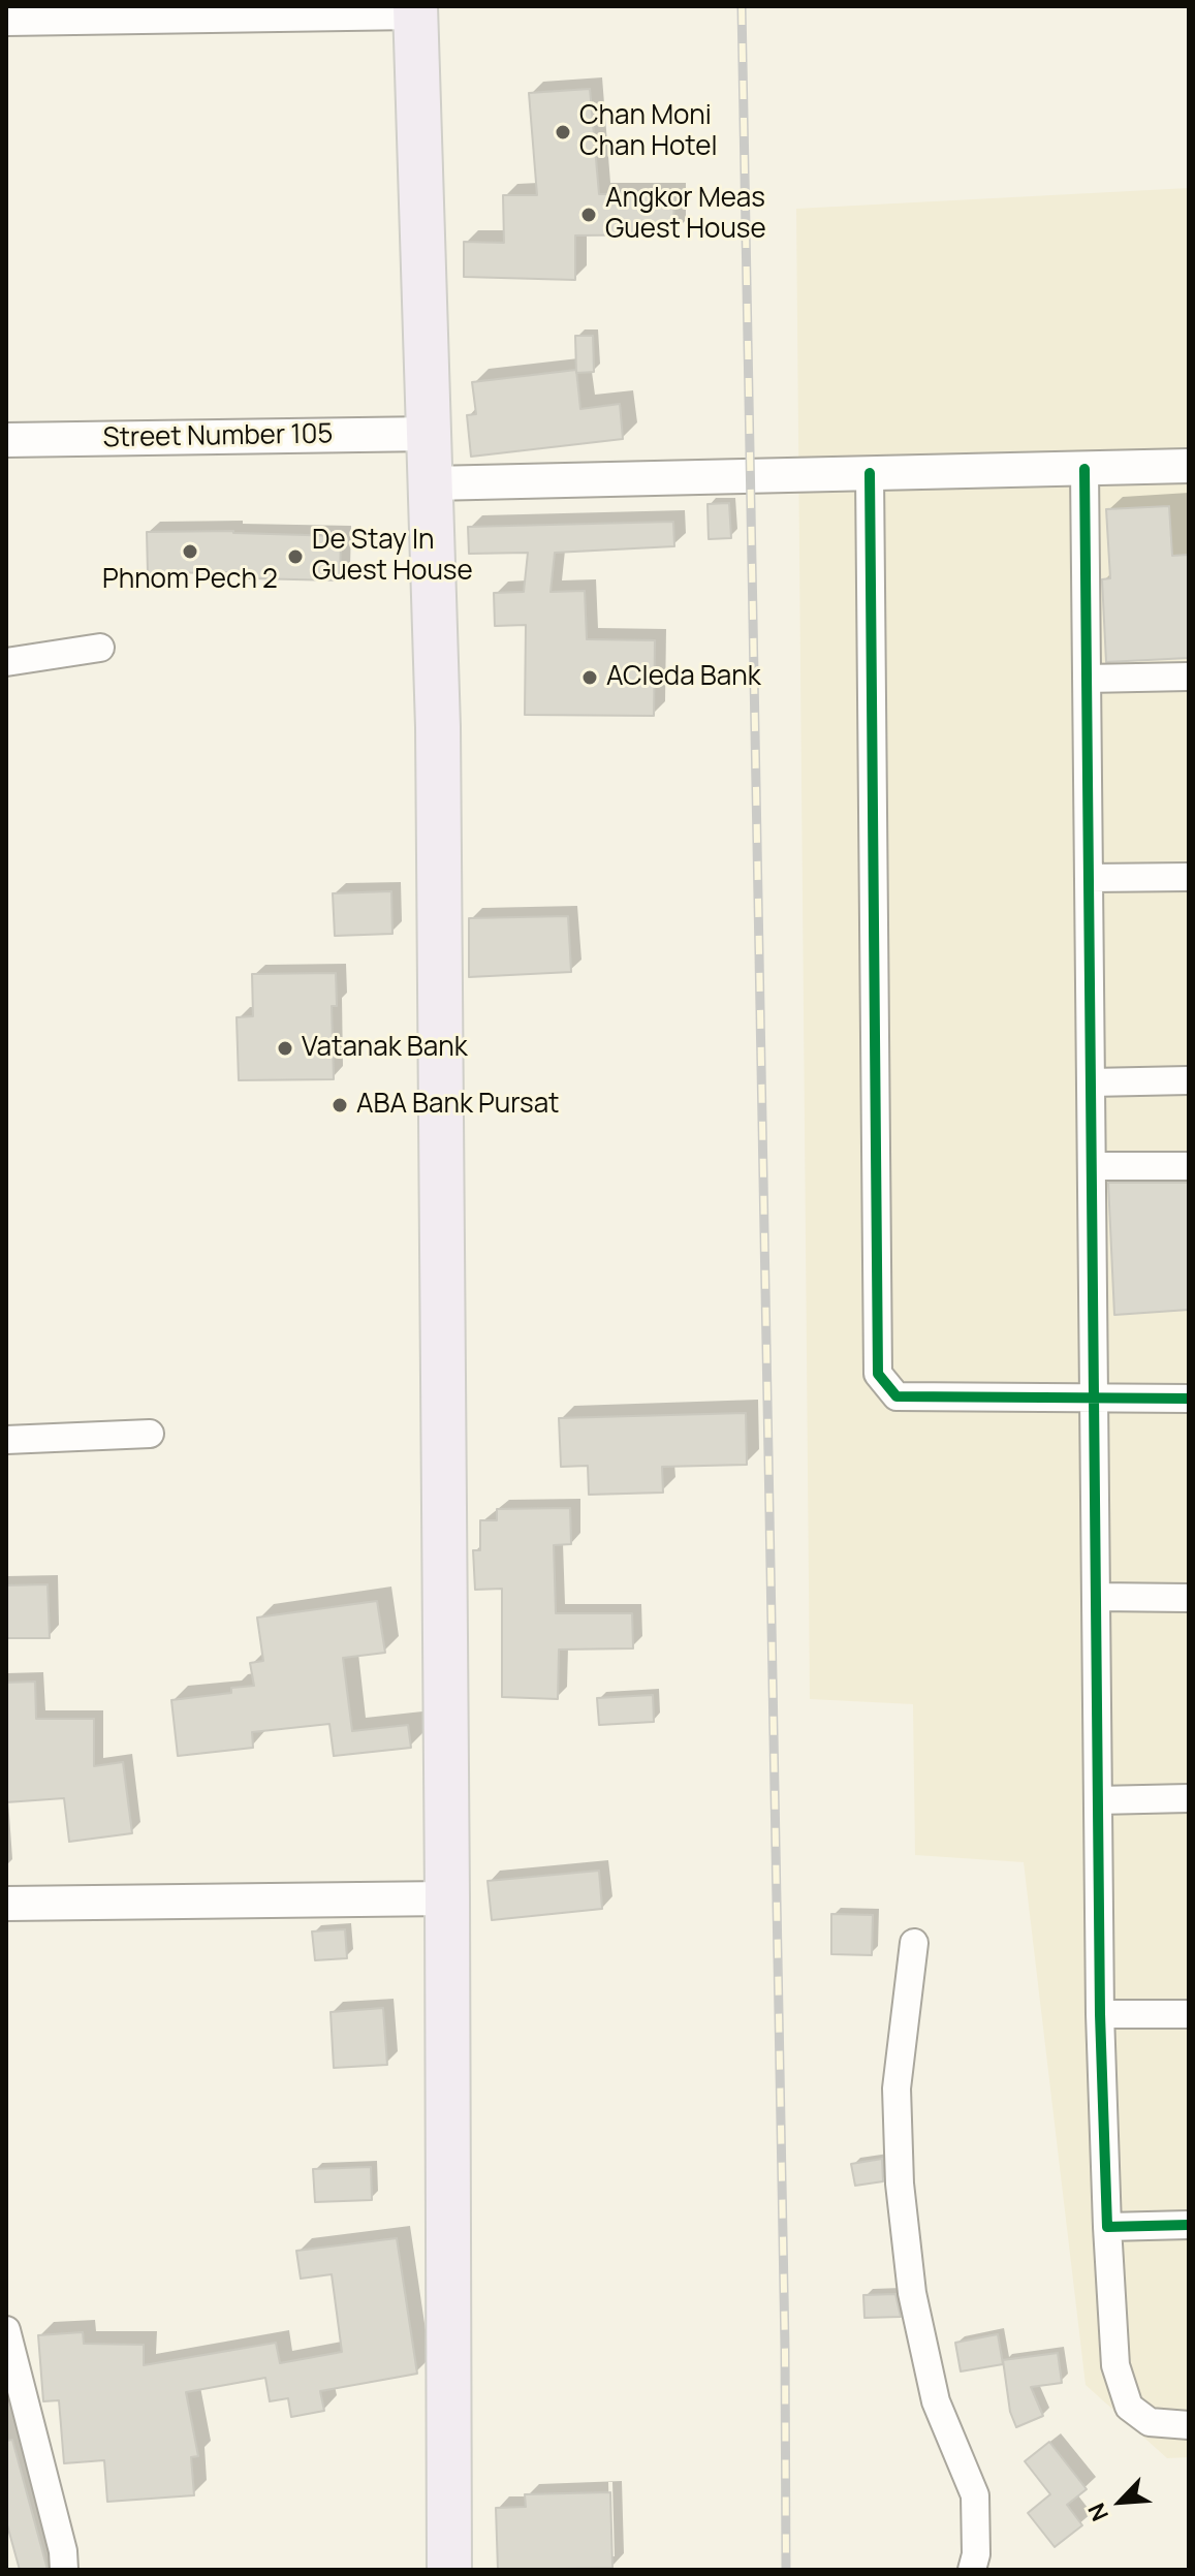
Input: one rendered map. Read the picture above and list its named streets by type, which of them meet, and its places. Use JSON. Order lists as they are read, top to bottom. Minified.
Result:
{"streets":{"street":["Street Number 105"]},"places":["Chan Moni Chan Hotel","Angkor Meas Guest House","Phnom Pech 2","De Stay In Guest House","ACleda Bank","Vatanak Bank","ABA Bank Pursat"],"north":"bottom left"}
